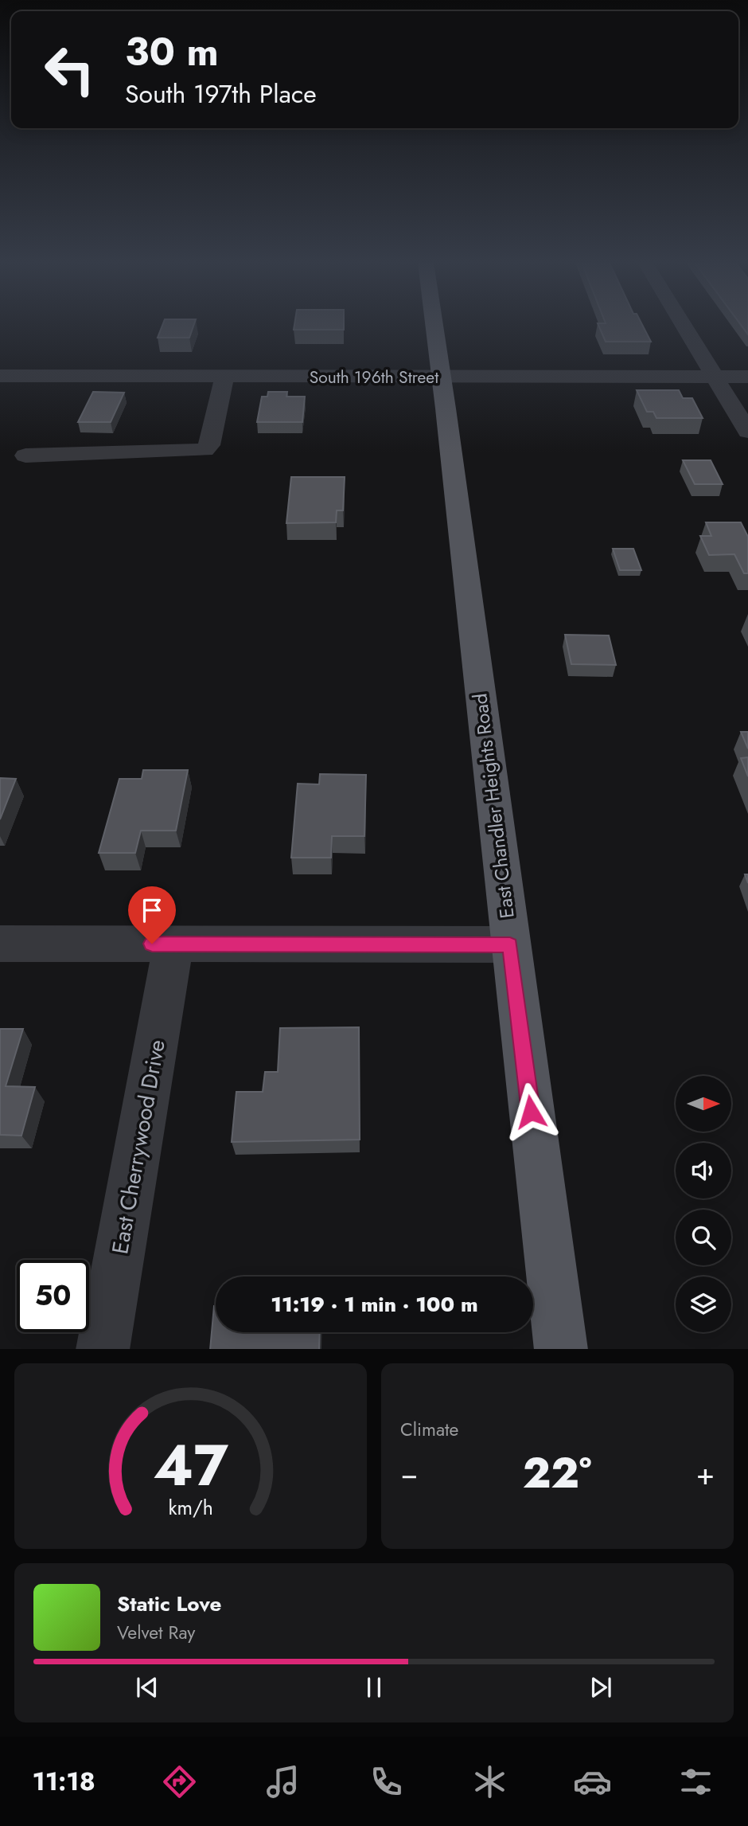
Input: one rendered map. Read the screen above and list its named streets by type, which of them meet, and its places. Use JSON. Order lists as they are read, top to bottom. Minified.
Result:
{"streets":{"main road":["East Chandler Heights Road"],"street":["South 196th Street","East Cherrywood Drive"]},"crossings":[["South 196th Street","East Chandler Heights Road"]],"north":"right","page":{"turn":["30 m","South 197th Place"],"limit":"50","trip":"11:19 · 1 min · 100 m","tile":"Climate","heat":["−","22°","+"],"song":["Static Love","Velvet Ray"],"tabs":"11:18","gauge":["47","km/h"]}}
